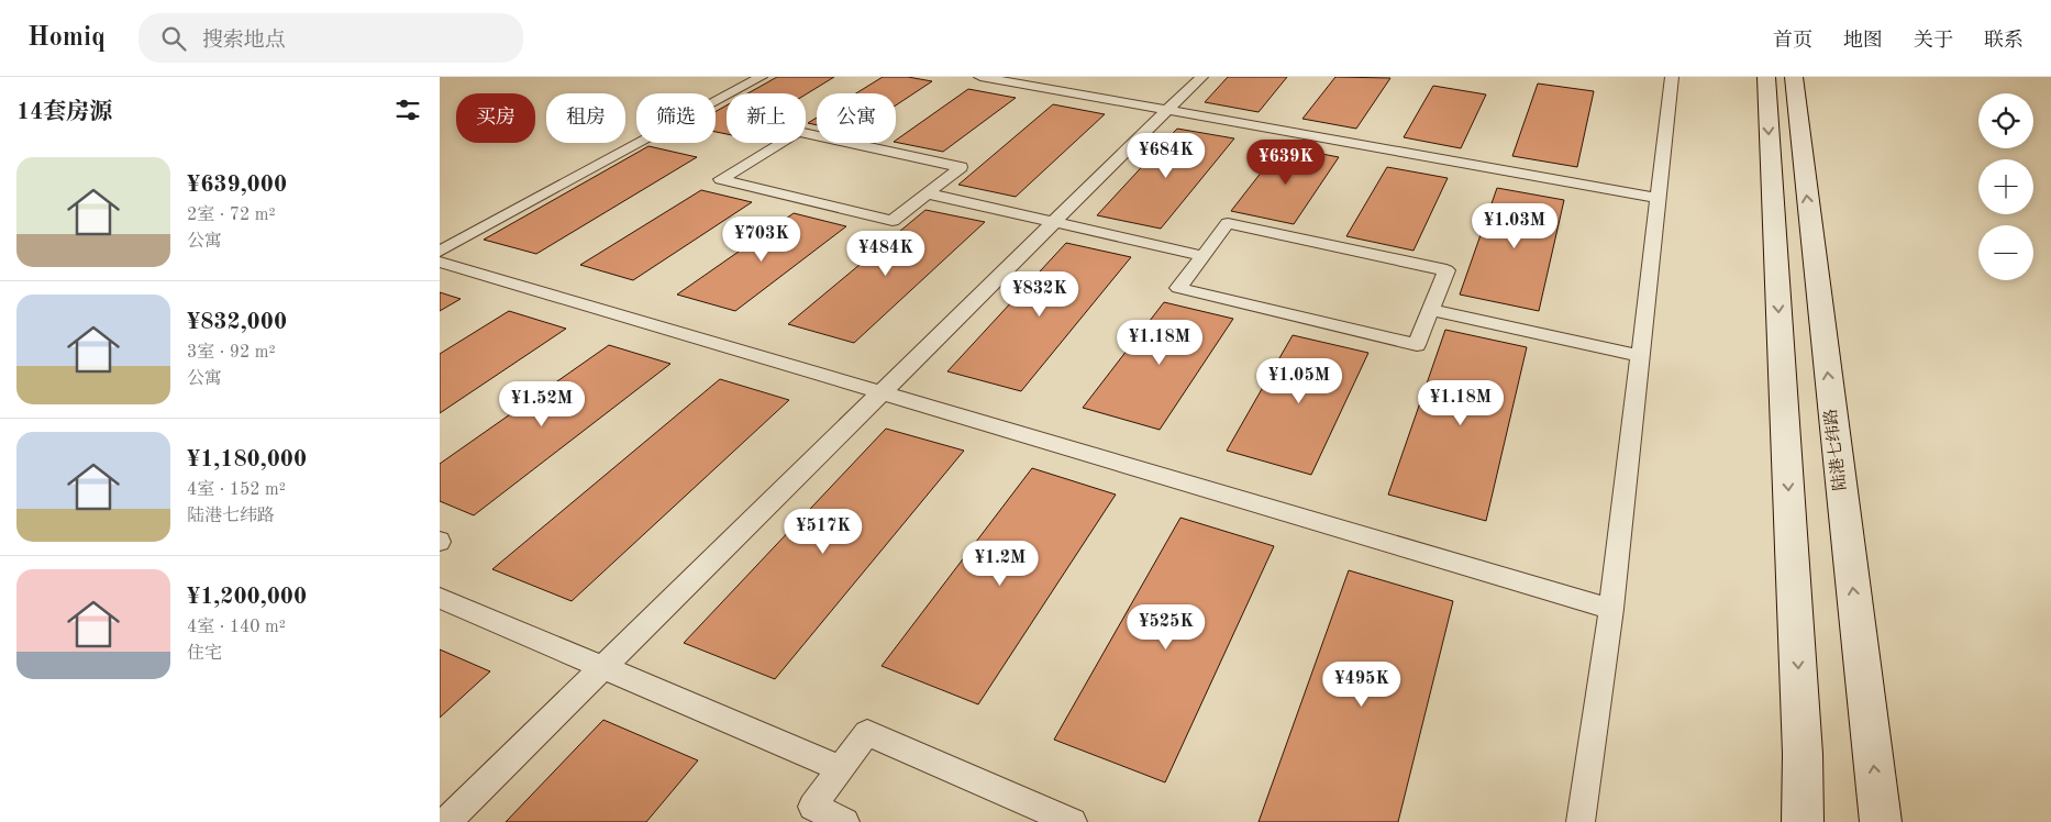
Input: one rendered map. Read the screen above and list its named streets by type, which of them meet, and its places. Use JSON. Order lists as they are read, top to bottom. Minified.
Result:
{"streets":{"street":["陆港七纬路"]},"page":{"header":"Homiq","search":"搜索地点","nav":["首页","地图","关于","联系"],"heading":"14套房源","map_buttons":["+","−"],"chip":["买房","租房","筛选","新上","公寓"],"price":["¥684K","¥639K","¥1.03M","¥703K","¥484K","¥832K","¥1.18M","¥1.05M","¥1.18M","¥1.52M","¥517K","¥1.2M","¥525K","¥495K"],"list":[{"name":"¥639,000","note":"2室 · 72 m² · 公寓"},{"name":"¥832,000","note":"3室 · 92 m² · 公寓"},{"name":"¥1,180,000","note":"4室 · 152 m² · 陆港七纬路"},{"name":"¥1,200,000","note":"4室 · 140 m² · 住宅"}]}}
